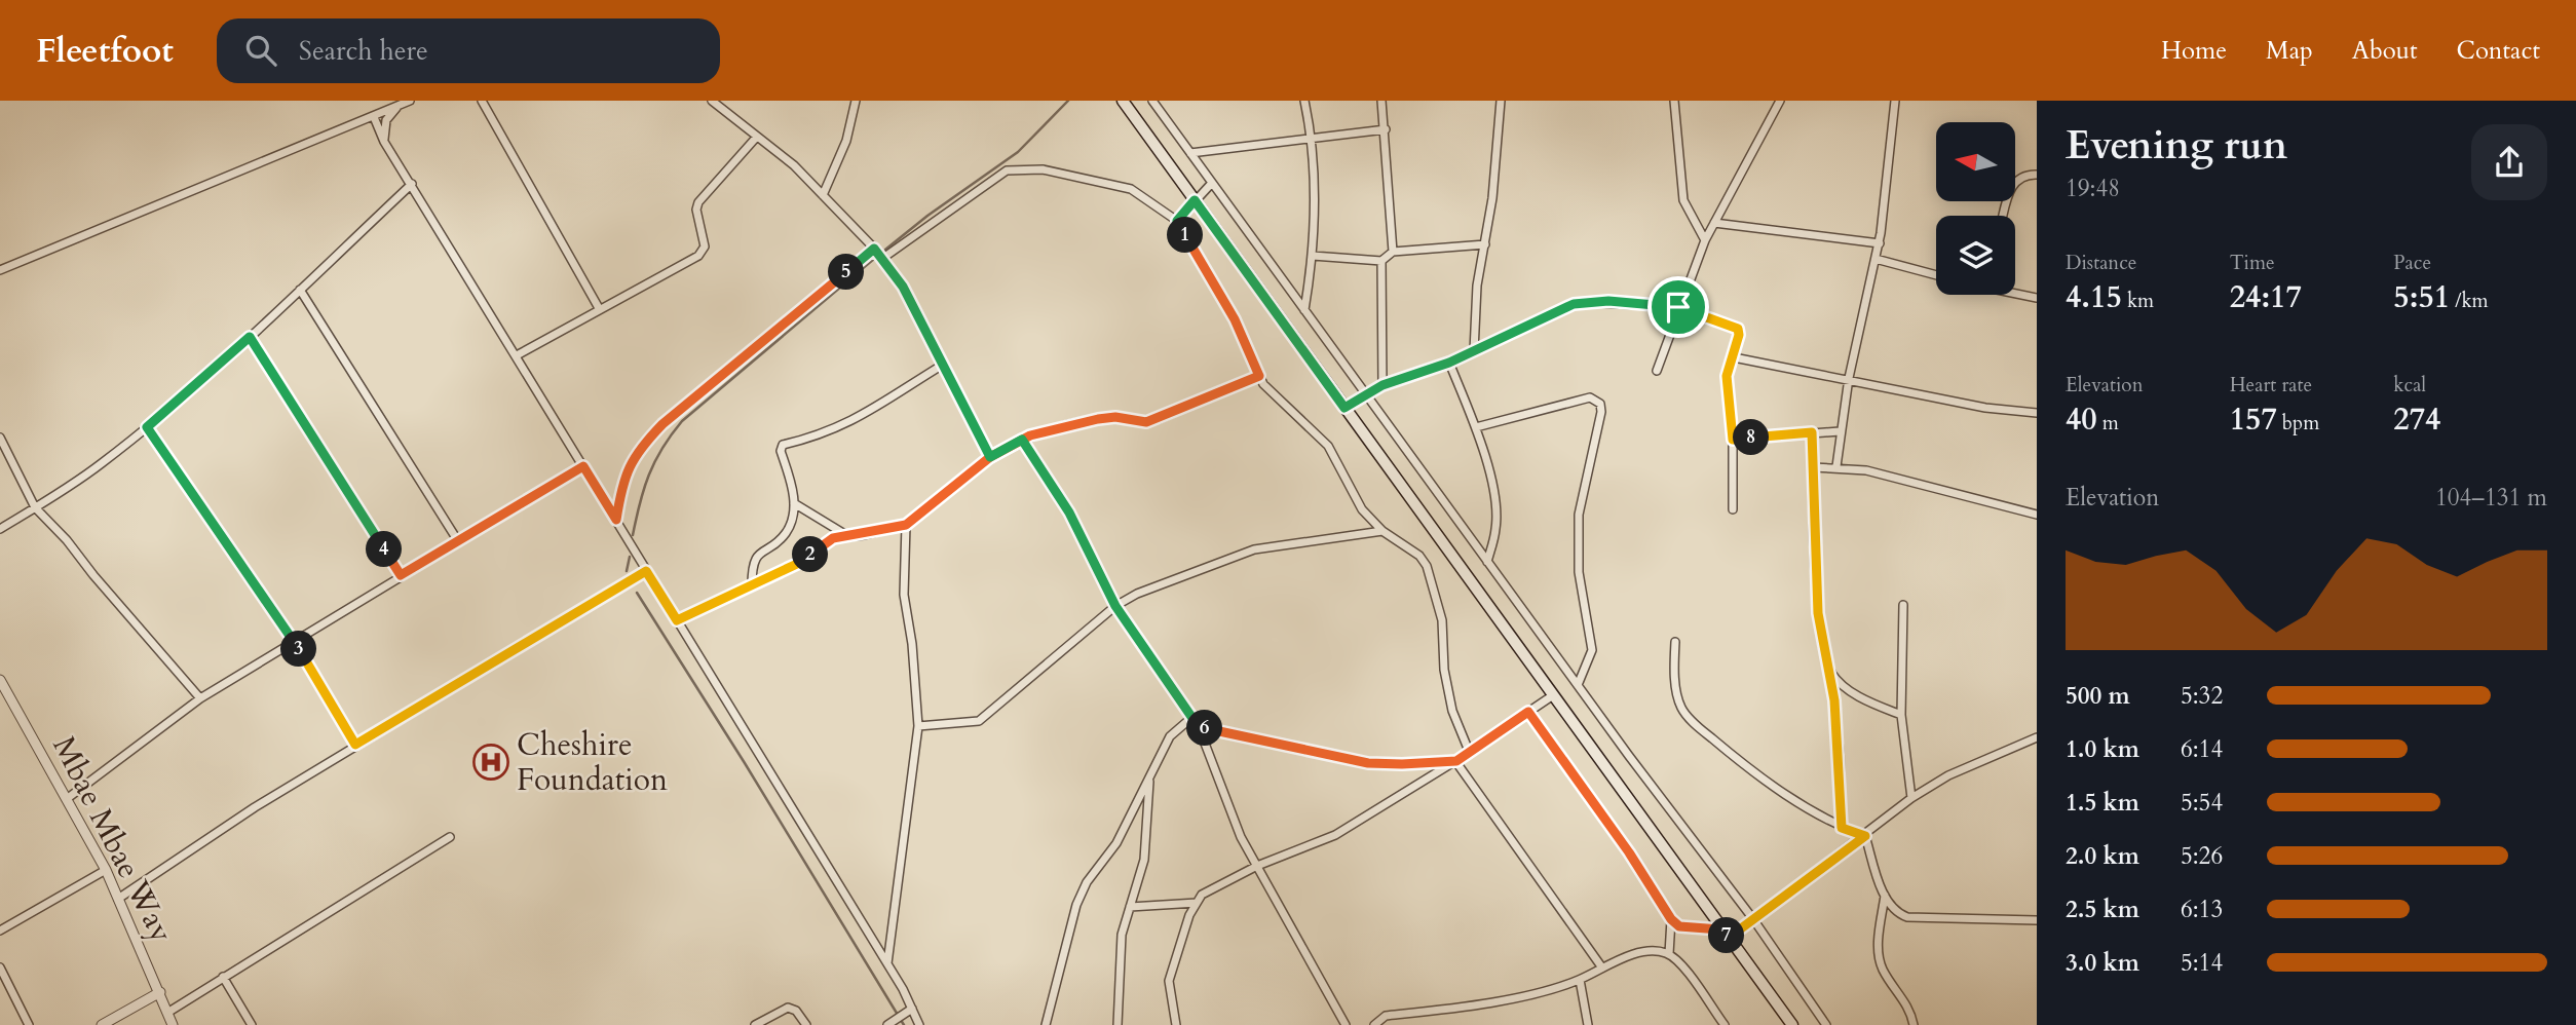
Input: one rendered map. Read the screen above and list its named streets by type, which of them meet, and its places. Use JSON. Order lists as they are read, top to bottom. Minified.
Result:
{"streets":{"street":["Mbae Mbae Way"]},"places":{"hospital":["Cheshire Foundation"]},"north":"left","page":{"header":"Fleetfoot","search":"Search here","nav":["Home","Map","About","Contact"],"heading":["Evening run","19:48"],"pins":["1","5","8","4","2","3","6","7"],"stats":[["Distance","4.15 km"],["Time","24:17"],["Pace","5:51 /km"],["Elevation","40 m"],["Heart rate","157 bpm"],["kcal","274"]],"chart":["Elevation","104–131 m"],"list":[{"name":"500 m","note":"5:32"},{"name":"1.0 km","note":"6:14"},{"name":"1.5 km","note":"5:54"},{"name":"2.0 km","note":"5:26"},{"name":"2.5 km","note":"6:13"},{"name":"3.0 km","note":"5:14"}]}}
